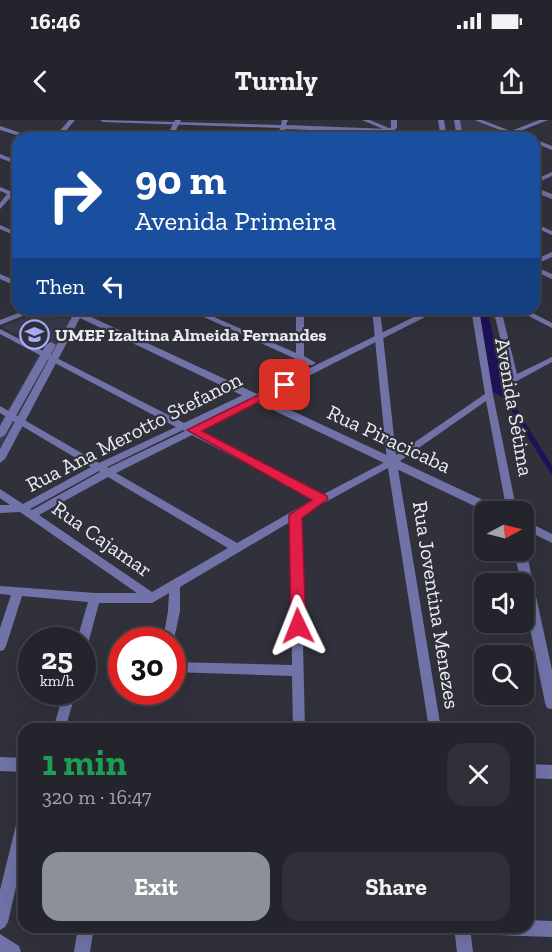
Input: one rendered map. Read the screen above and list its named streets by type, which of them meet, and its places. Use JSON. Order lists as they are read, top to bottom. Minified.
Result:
{"streets":{"street":["Avenida Sétima","Rua Ana Merotto Stefanon","Rua Piracicaba","Rua Cajamar","Rua Joventina Menezes"]},"crossings":[["Rua Ana Merotto Stefanon","Rua Piracicaba"],["Rua Ana Merotto Stefanon","Rua Cajamar"],["Rua Ana Merotto Stefanon","Rua Joventina Menezes"],["Rua Piracicaba","Rua Joventina Menezes"]],"places":{"school or university":["UMEF Izaltina Almeida Fernandes"]},"north":"right","page":{"status":"16:46","header":"Turnly","turn":["90 m","Avenida Primeira"],"then":"Then","speed":"25 km/h","limit":"30","heading":["1 min","320 m · 16:47"],"buttons":["Exit","Share"]}}
